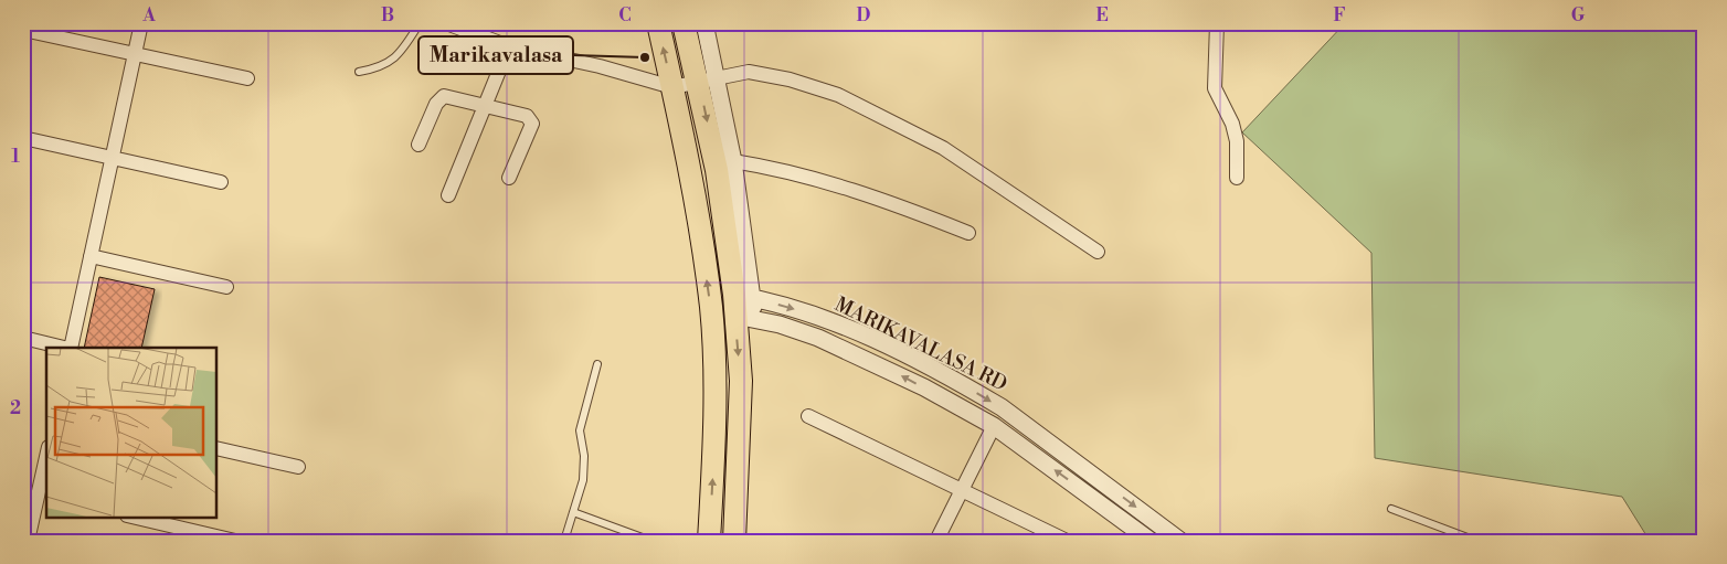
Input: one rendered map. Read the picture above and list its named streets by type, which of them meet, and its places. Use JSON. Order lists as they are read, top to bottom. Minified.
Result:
{"streets":{"street":["MARIKAVALASA RD"]},"places":["Marikavalasa"],"grid":{"columns":["A","B","C","D","E","F","G"],"rows":["1","2"]}}
